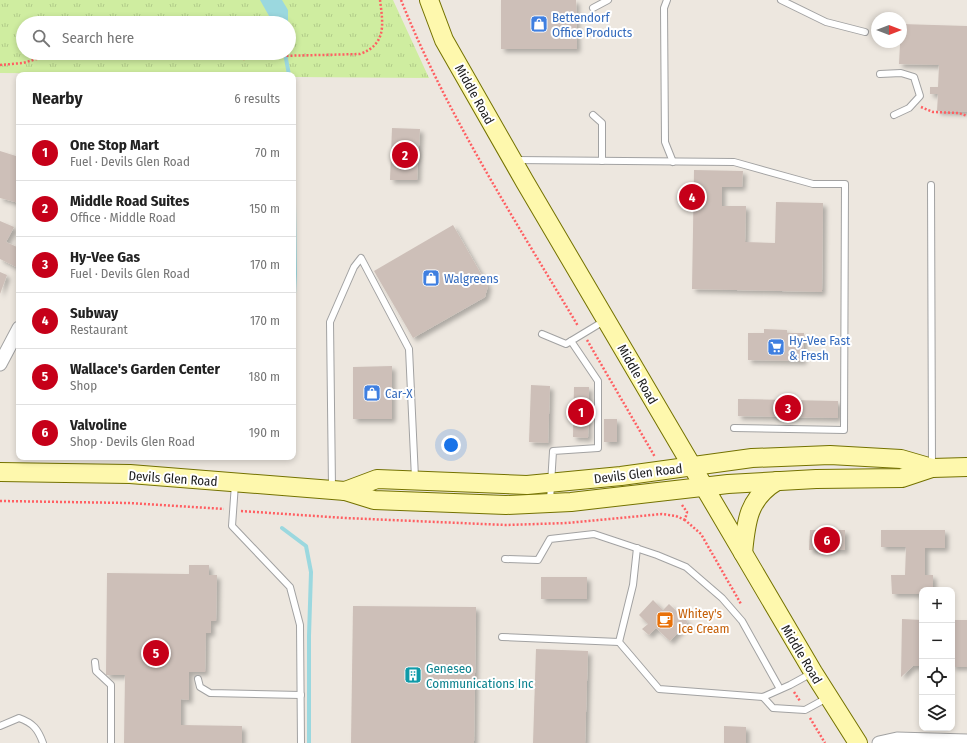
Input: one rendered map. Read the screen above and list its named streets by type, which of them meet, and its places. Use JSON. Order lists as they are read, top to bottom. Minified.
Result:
{"streets":{"main road":["Middle Road","Devils Glen Road"]},"crossings":[["Middle Road","Devils Glen Road"]],"places":{"shop":["Bettendorf Office Products","Walgreens","Car-X"],"supermarket":["Hy-Vee Fast & Fresh"],"cafe":["Whitey's Ice Cream"],"building":["Geneseo Communications Inc"]},"north":"right","page":{"search":"Search here","heading":["Nearby","6 results"],"list":[{"mark":"1","name":"One Stop Mart","note":"Fuel · Devils Glen Road","value":"70 m"},{"mark":"2","name":"Middle Road Suites","note":"Office · Middle Road","value":"150 m"},{"mark":"3","name":"Hy-Vee Gas","note":"Fuel · Devils Glen Road","value":"170 m"},{"mark":"4","name":"Subway","note":"Restaurant","value":"170 m"},{"mark":"5","name":"Wallace's Garden Center","note":"Shop","value":"180 m"},{"mark":"6","name":"Valvoline","note":"Shop · Devils Glen Road","value":"190 m"}],"pins":["2","4","3","1","6","5"],"map_buttons":["+","−"]}}
